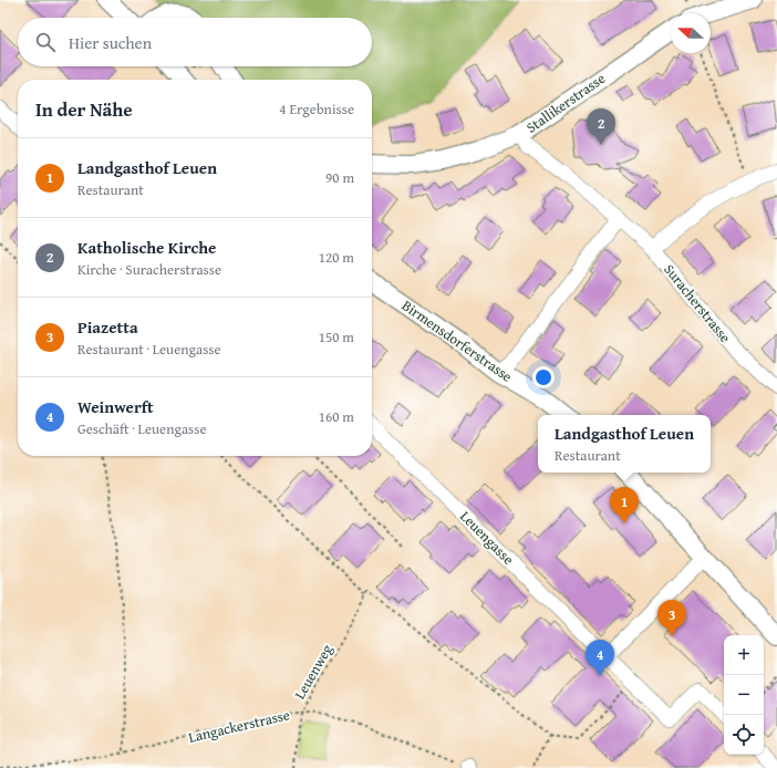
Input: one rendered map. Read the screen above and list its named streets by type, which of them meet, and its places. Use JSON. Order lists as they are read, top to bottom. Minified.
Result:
{"streets":{"main road":["Stallikerstrasse","Birmensdorferstrasse"],"street":["Suracherstrasse","Leuengasse"],"path":["Leuenweg","Langackerstrasse"]},"crossings":[["Stallikerstrasse","Suracherstrasse"],["Leuenweg","Langackerstrasse"]],"north":"left","page":{"search":"Hier suchen","heading":["In der Nähe","4 Ergebnisse"],"pins":["2","1","3","4"],"list":[{"mark":"1","name":"Landgasthof Leuen","note":"Restaurant","value":"90 m"},{"mark":"2","name":"Katholische Kirche","note":"Kirche · Suracherstrasse","value":"120 m"},{"mark":"3","name":"Piazetta","note":"Restaurant · Leuengasse","value":"150 m"},{"mark":"4","name":"Weinwerft","note":"Geschäft · Leuengasse","value":"160 m"}],"popup":["Landgasthof Leuen","Restaurant"],"map_buttons":["+","−"]}}
